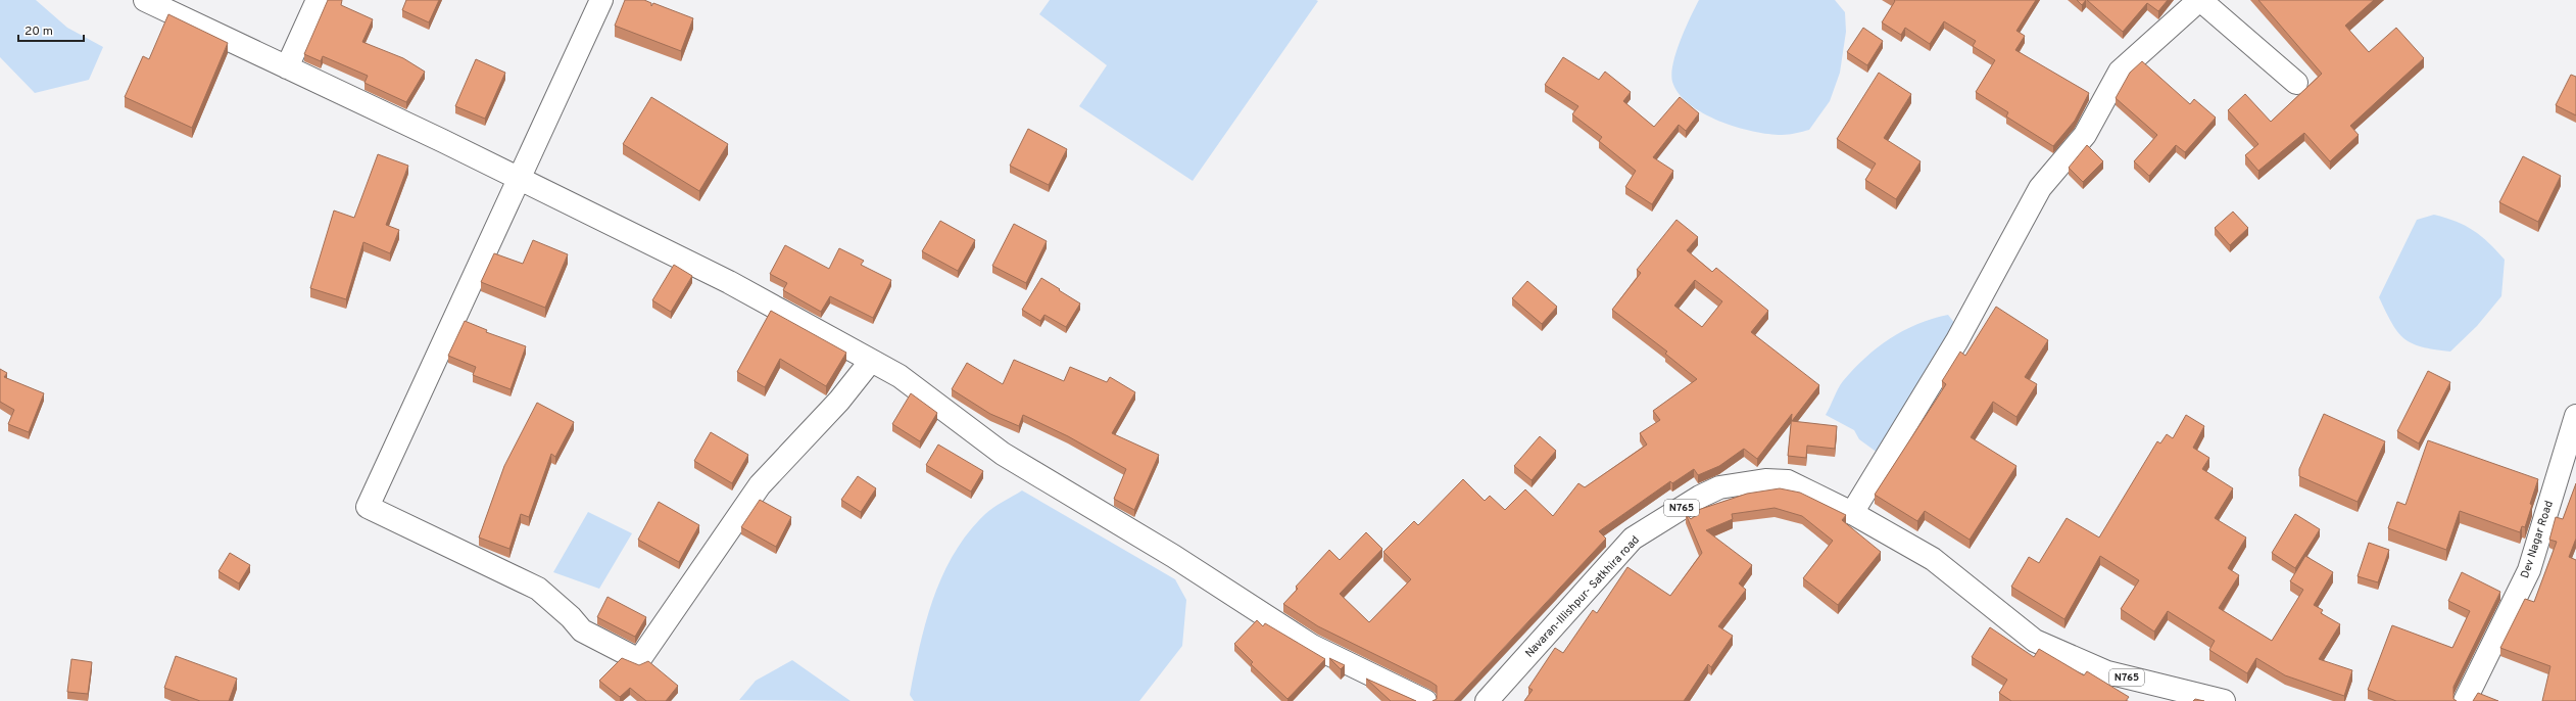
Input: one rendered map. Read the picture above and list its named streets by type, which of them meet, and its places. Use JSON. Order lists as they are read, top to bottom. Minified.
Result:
{"streets":{"main road":["N765","Dev Nagar Road","Navaran-Illishpur- Satkhira road"]},"crossings":[["N765","Navaran-Illishpur- Satkhira road"]],"scale_bar":"20 m"}
